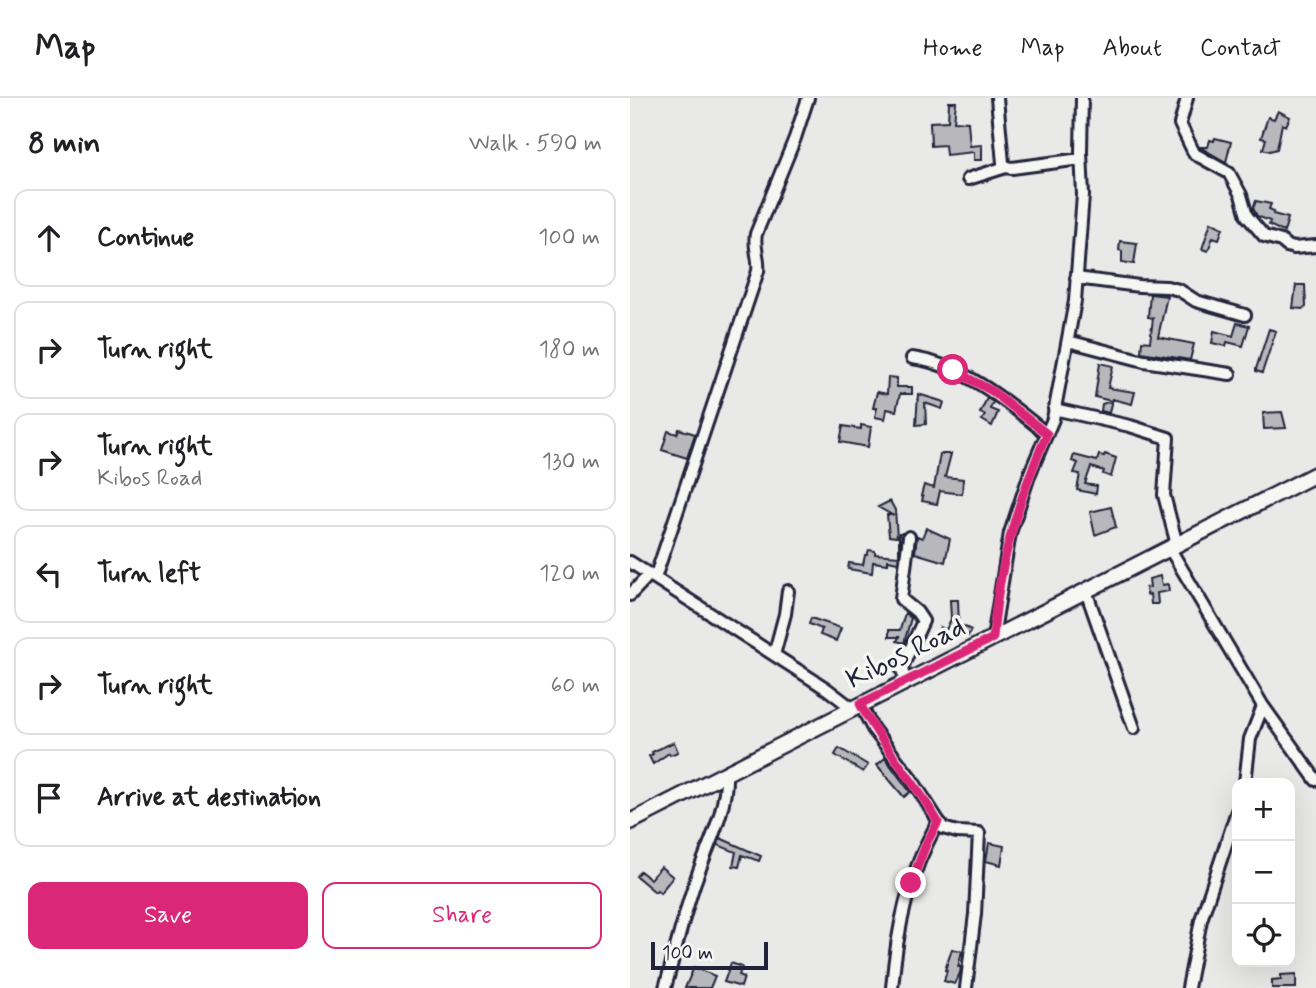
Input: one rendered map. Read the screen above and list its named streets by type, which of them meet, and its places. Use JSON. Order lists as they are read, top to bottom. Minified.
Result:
{"streets":{"main road":["Kibos Road"]},"scale_bar":"100 m","page":{"header":"Map","nav":["Home","Map","About","Contact"],"heading":["8 min","Walk · 590 m"],"list":[["Continue","100 m"],["Turn right","180 m"],["Turn right","Kibos Road","130 m"],["Turn left","120 m"],["Turn right","60 m"],"Arrive at destination"],"map_buttons":["+","−"],"buttons":["Save","Share"],"scale":"100 m"}}
